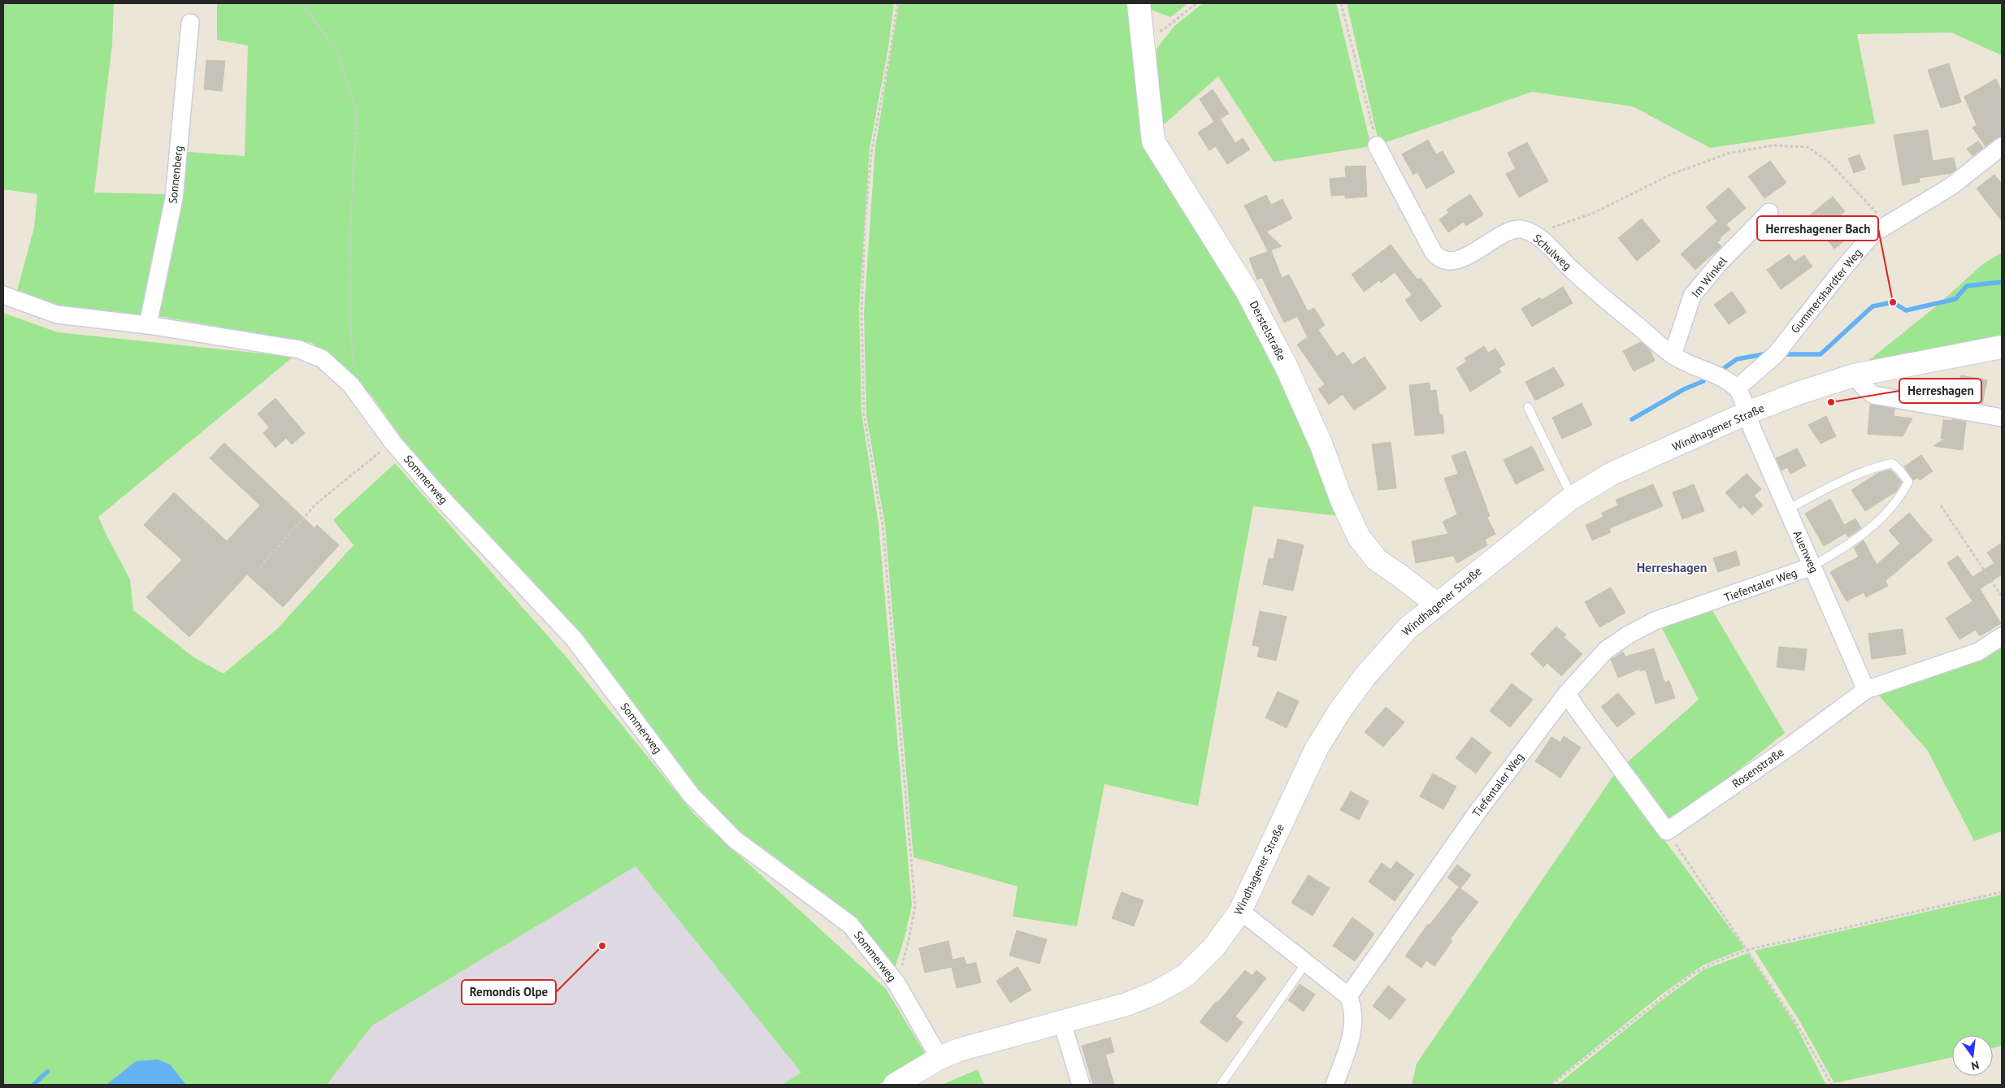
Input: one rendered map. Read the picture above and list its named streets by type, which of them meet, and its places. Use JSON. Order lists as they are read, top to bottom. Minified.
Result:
{"streets":{"main road":["Derstelstraße","Windhagener Straße"],"street":["Sonnenberg","Schulweg","Im Winkel","Gummershardter Weg","Sommerweg","Auenweg","Tiefentaler Weg","Rosenstraße"]},"crossings":[["Schulweg","Im Winkel"],["Schulweg","Gummershardter Weg"],["Derstelstraße","Windhagener Straße"],["Windhagener Straße","Sommerweg"],["Windhagener Straße","Auenweg"],["Auenweg","Tiefentaler Weg"],["Auenweg","Rosenstraße"]],"districts":["Herreshagen"],"places":["Herreshagener Bach","Herreshagen","Remondis Olpe"],"north":"bottom"}
